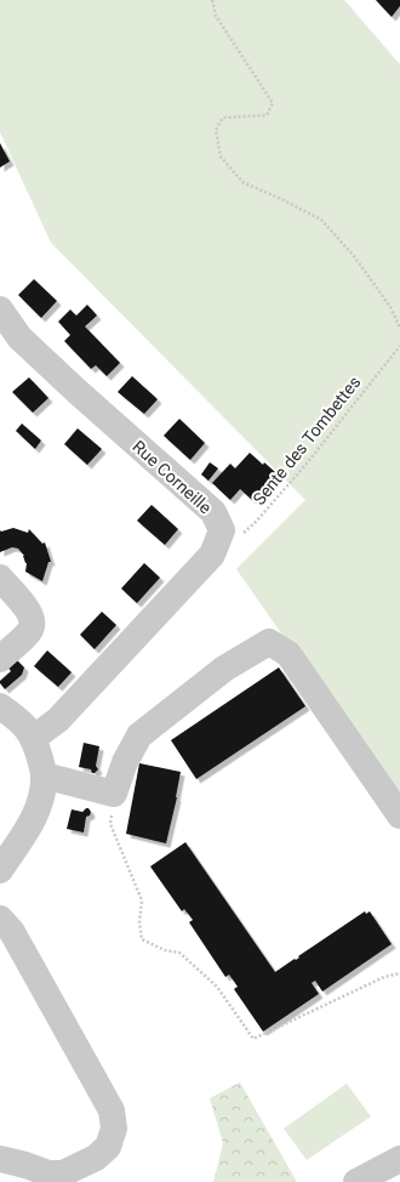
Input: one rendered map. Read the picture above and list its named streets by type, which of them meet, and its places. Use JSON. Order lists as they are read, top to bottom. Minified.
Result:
{"streets":{"street":["Rue Corneille"],"path":["Sente des Tombettes"]},"crossings":[["Sente des Tombettes","Rue Corneille"]]}
